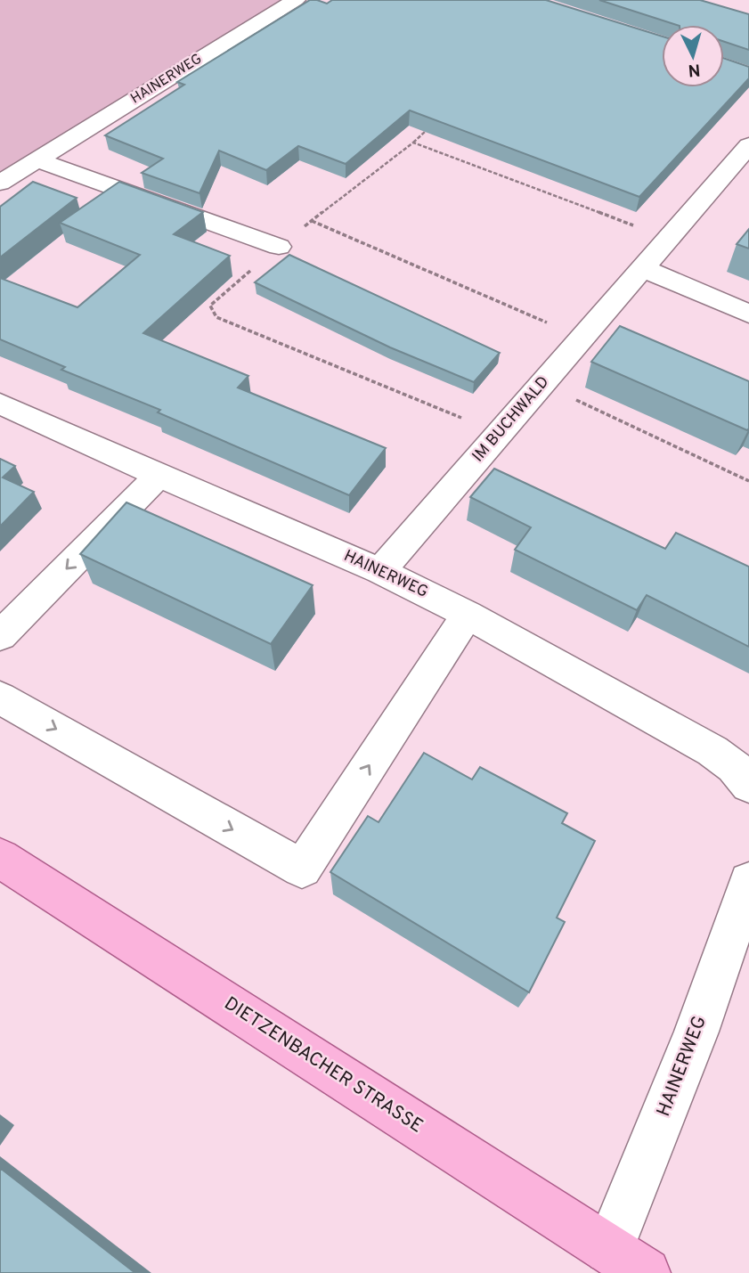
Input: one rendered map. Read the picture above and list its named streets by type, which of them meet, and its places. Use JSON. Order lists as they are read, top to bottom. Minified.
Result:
{"streets":{"main road":["DIETZENBACHER STRASSE"],"street":["HAINERWEG","IM BUCHWALD"]},"crossings":[["HAINERWEG","IM BUCHWALD"],["HAINERWEG","DIETZENBACHER STRASSE"]],"north":"bottom"}
